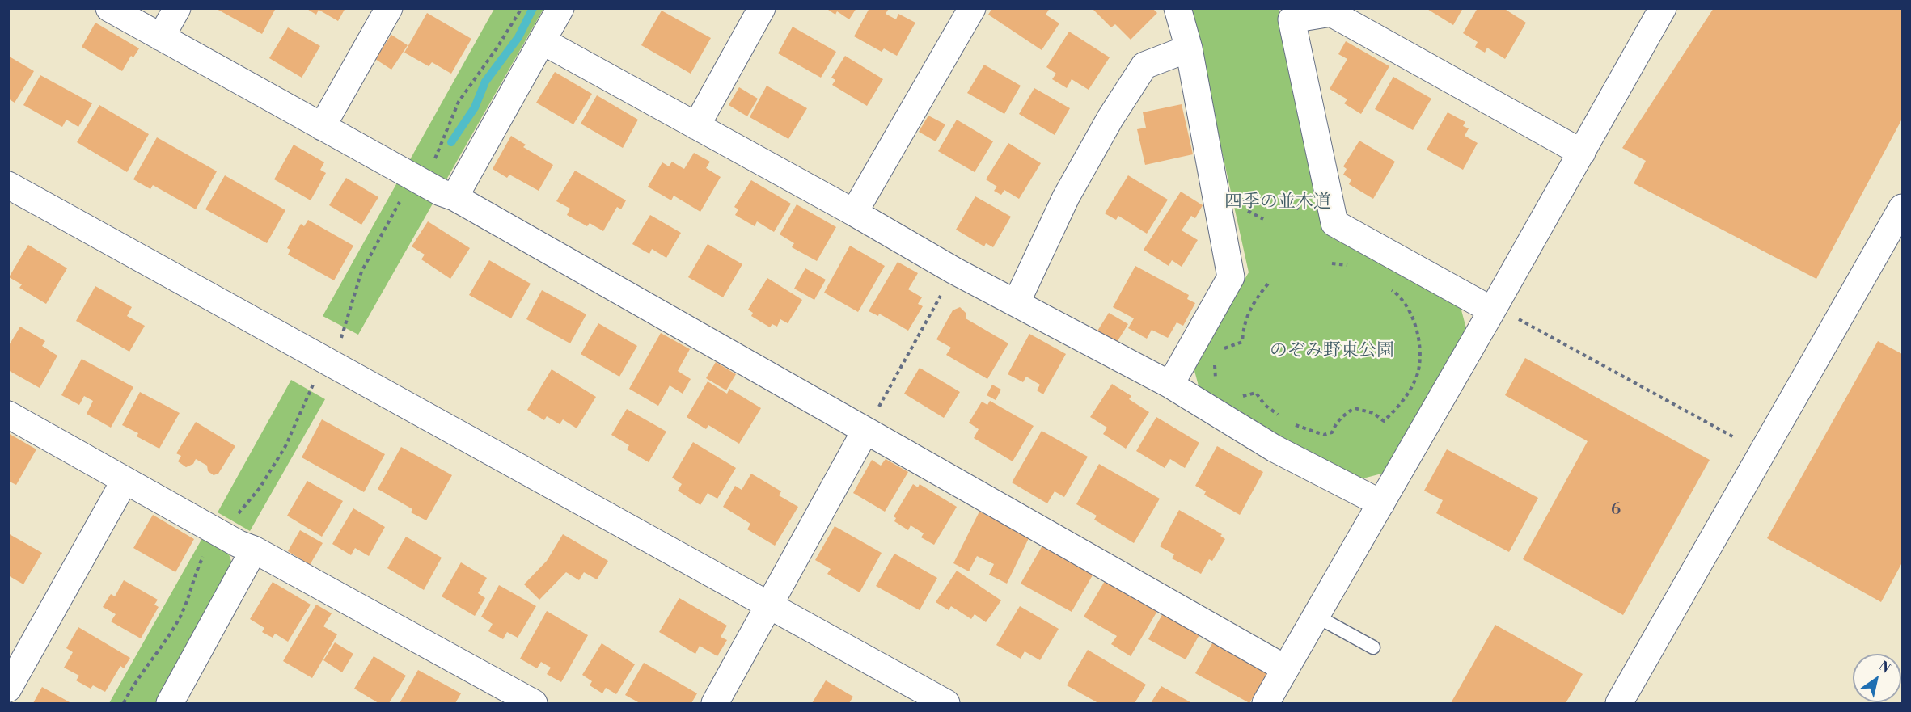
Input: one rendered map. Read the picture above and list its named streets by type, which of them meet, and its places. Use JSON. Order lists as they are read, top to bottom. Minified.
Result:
{"parks":["四季の並木道","のぞみ野東公園"],"house_numbers":["6"],"north":"top right"}
